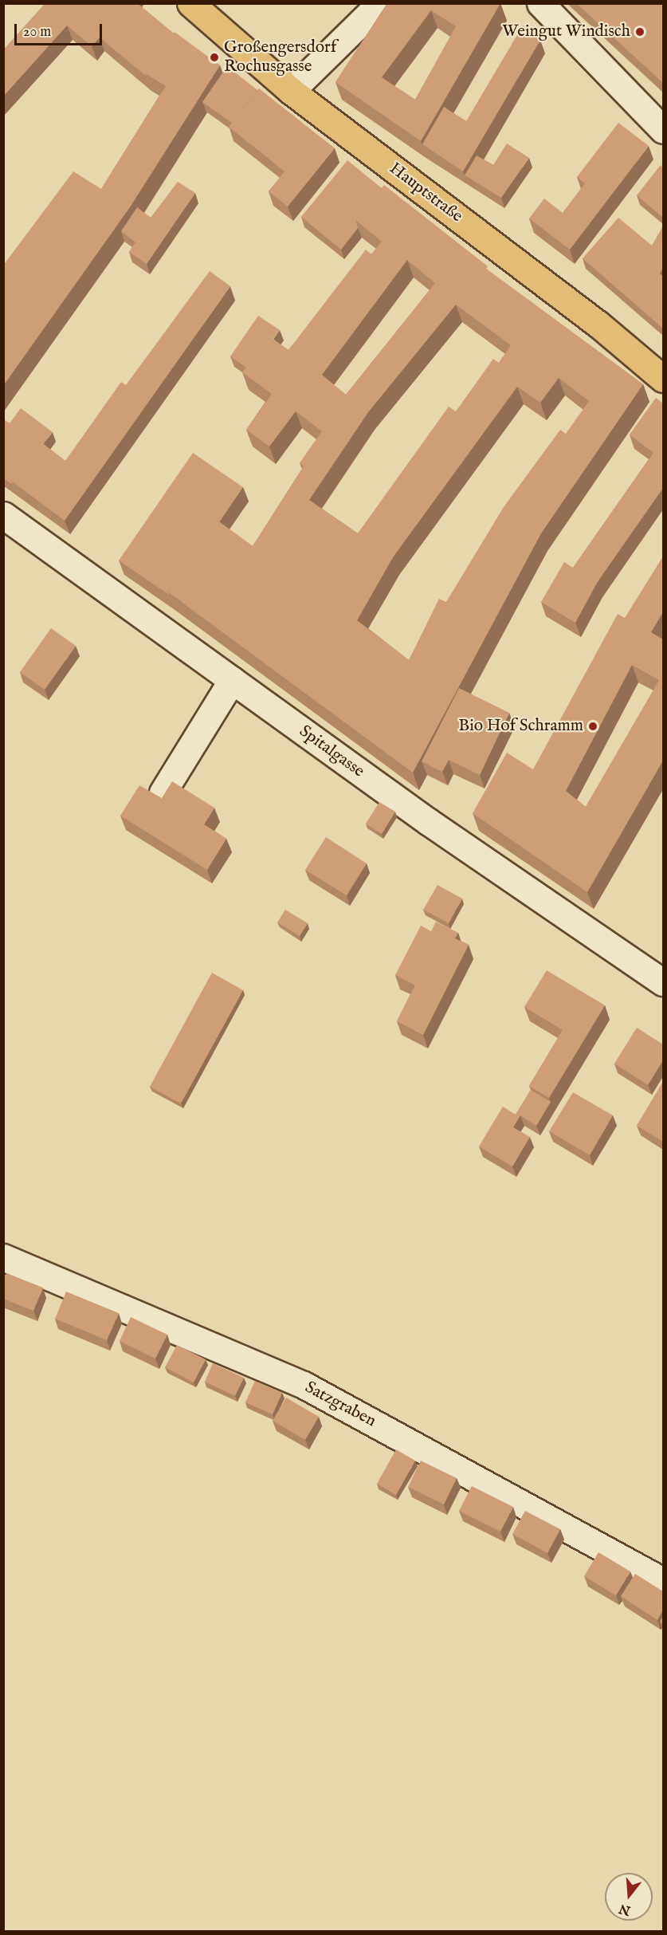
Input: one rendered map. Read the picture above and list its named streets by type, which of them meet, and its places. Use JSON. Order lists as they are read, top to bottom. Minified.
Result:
{"streets":{"main road":["Hauptstraße"],"street":["Spitalgasse","Satzgraben"]},"places":["Weingut Windisch","Großengersdorf Rochusgasse","Bio Hof Schramm"],"scale_bar":"20 m","north":"bottom"}
